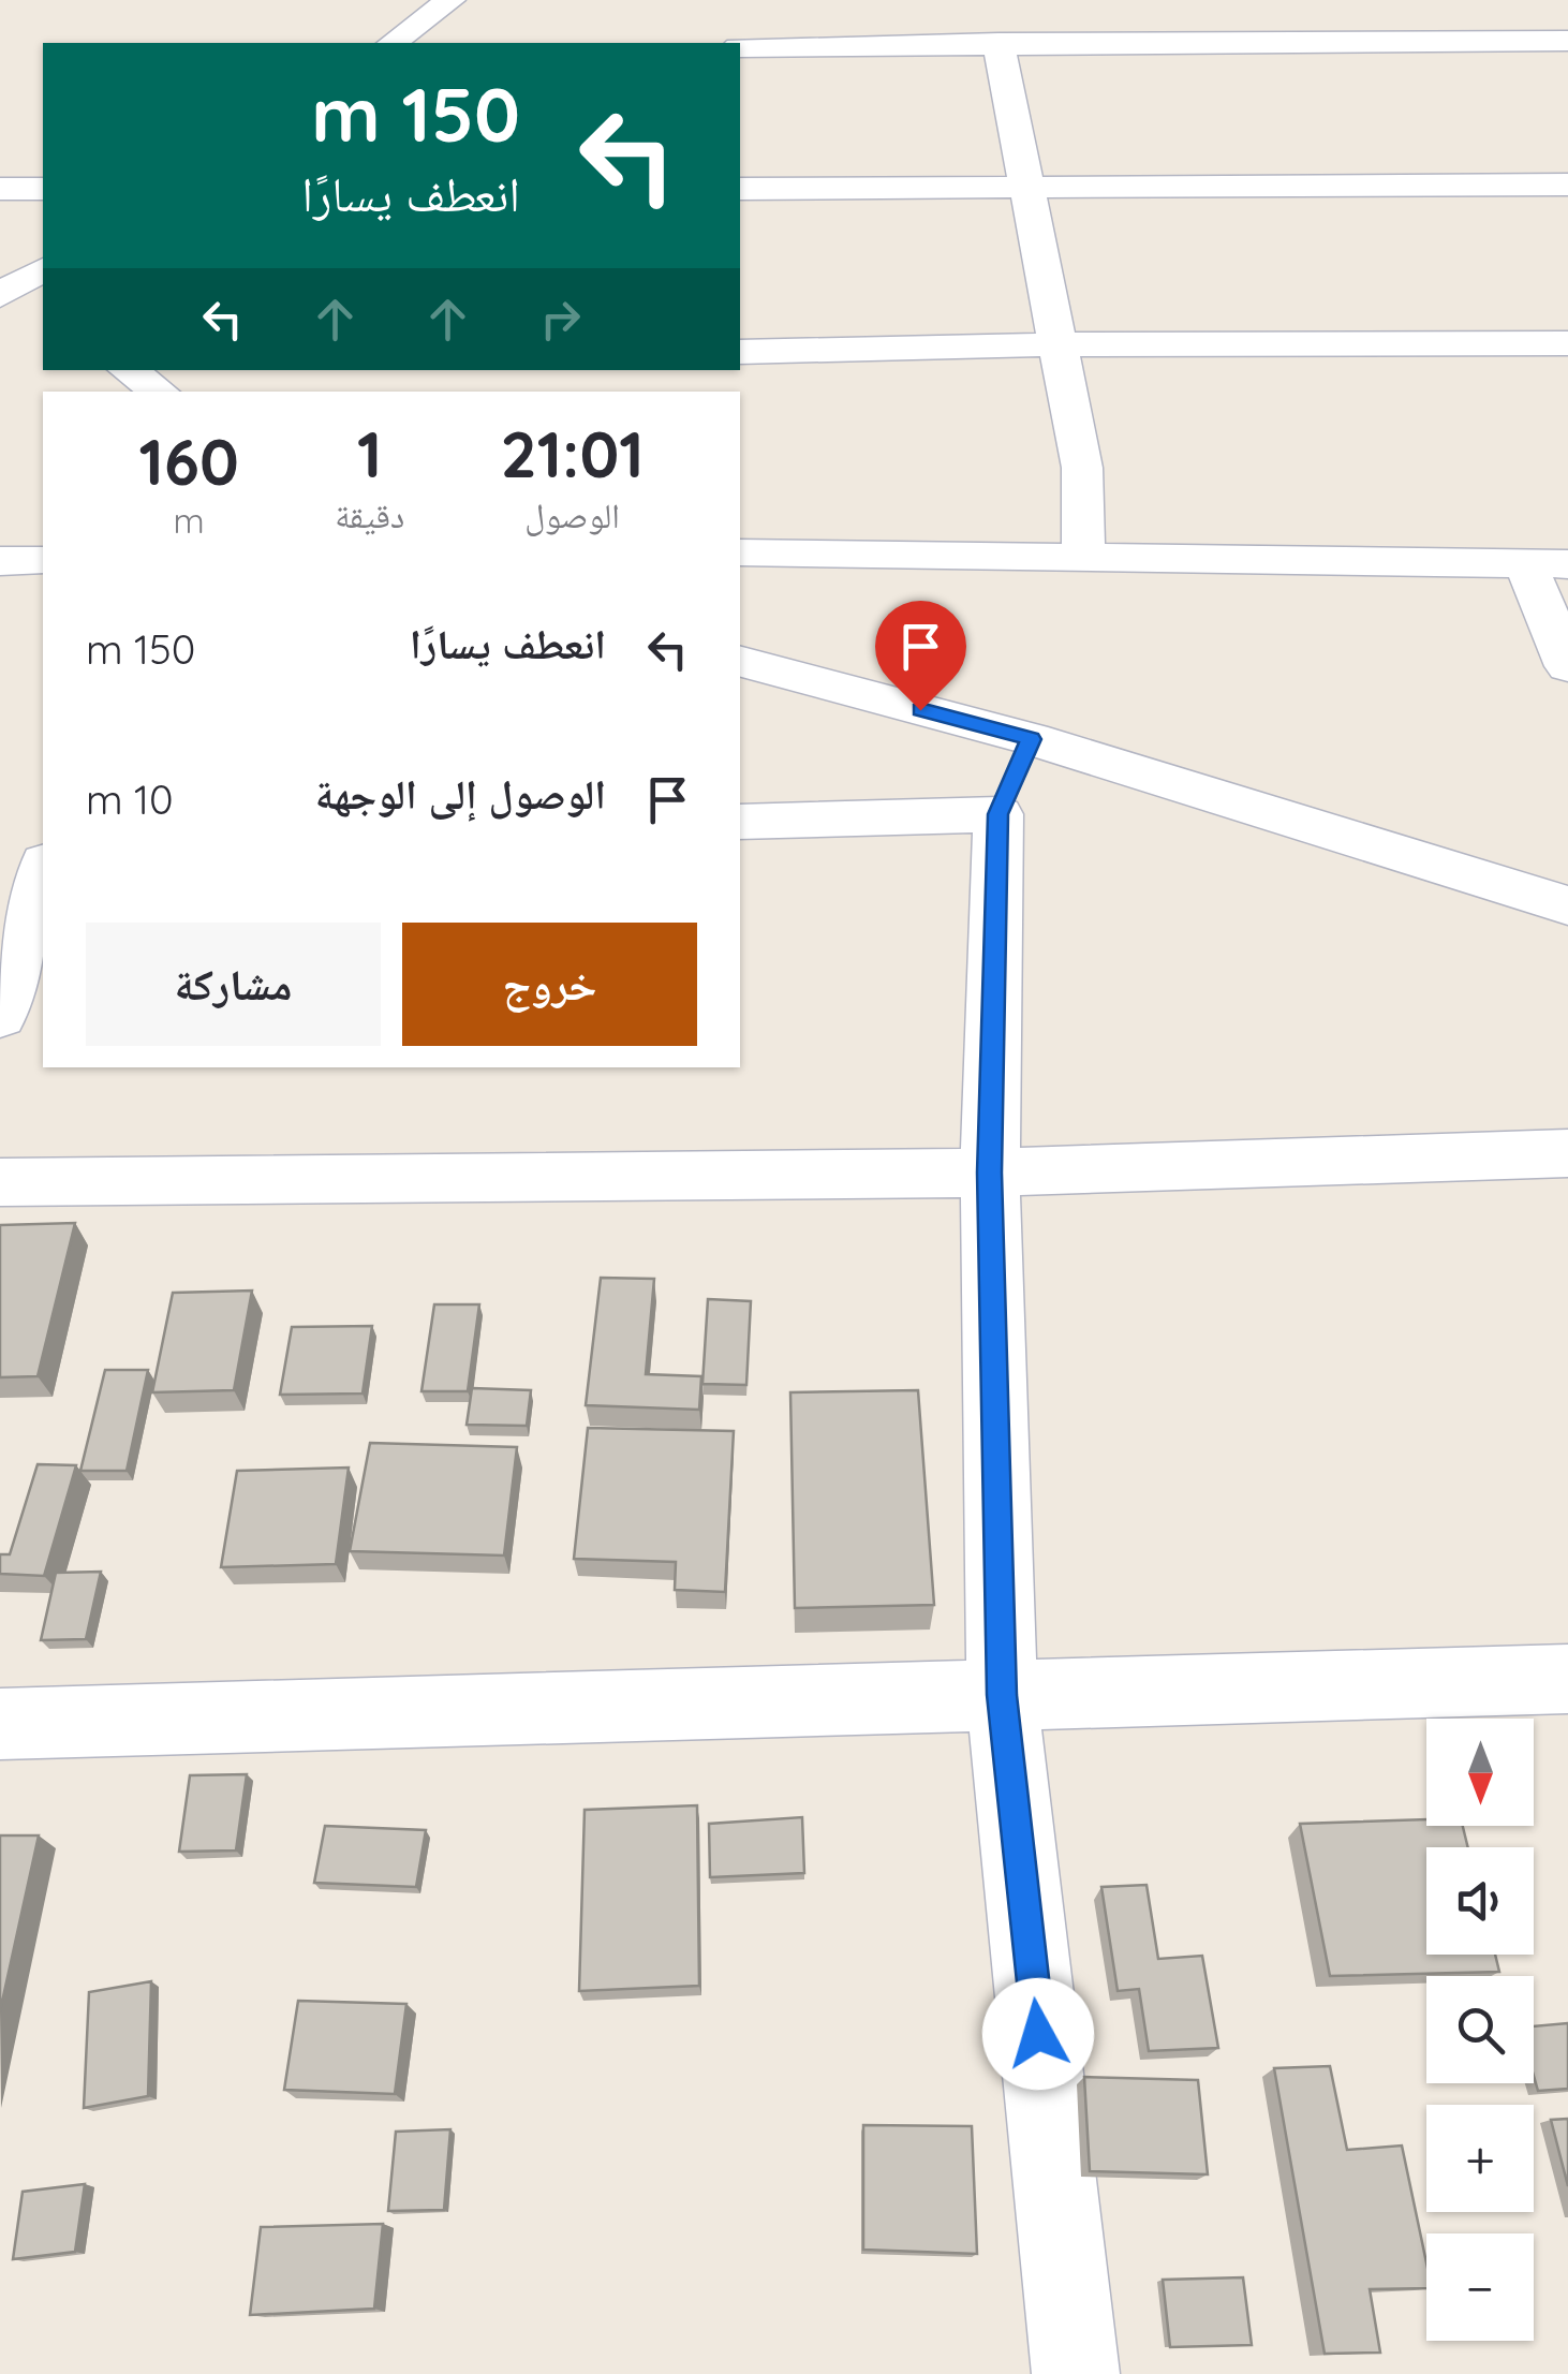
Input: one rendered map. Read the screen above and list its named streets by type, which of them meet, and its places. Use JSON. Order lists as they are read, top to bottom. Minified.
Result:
{"north":"bottom","page":{"turn":["150 m","انعطف يسارًا"],"eta":["21:01","الوصول","1","دقيقة","160","m"],"list":[{"name":"انعطف يسارًا","value":"150 m"},{"name":"الوصول إلى الوجهة","value":"10 m"}],"buttons":["خروج","مشاركة"],"map_buttons":["+","−"]}}
